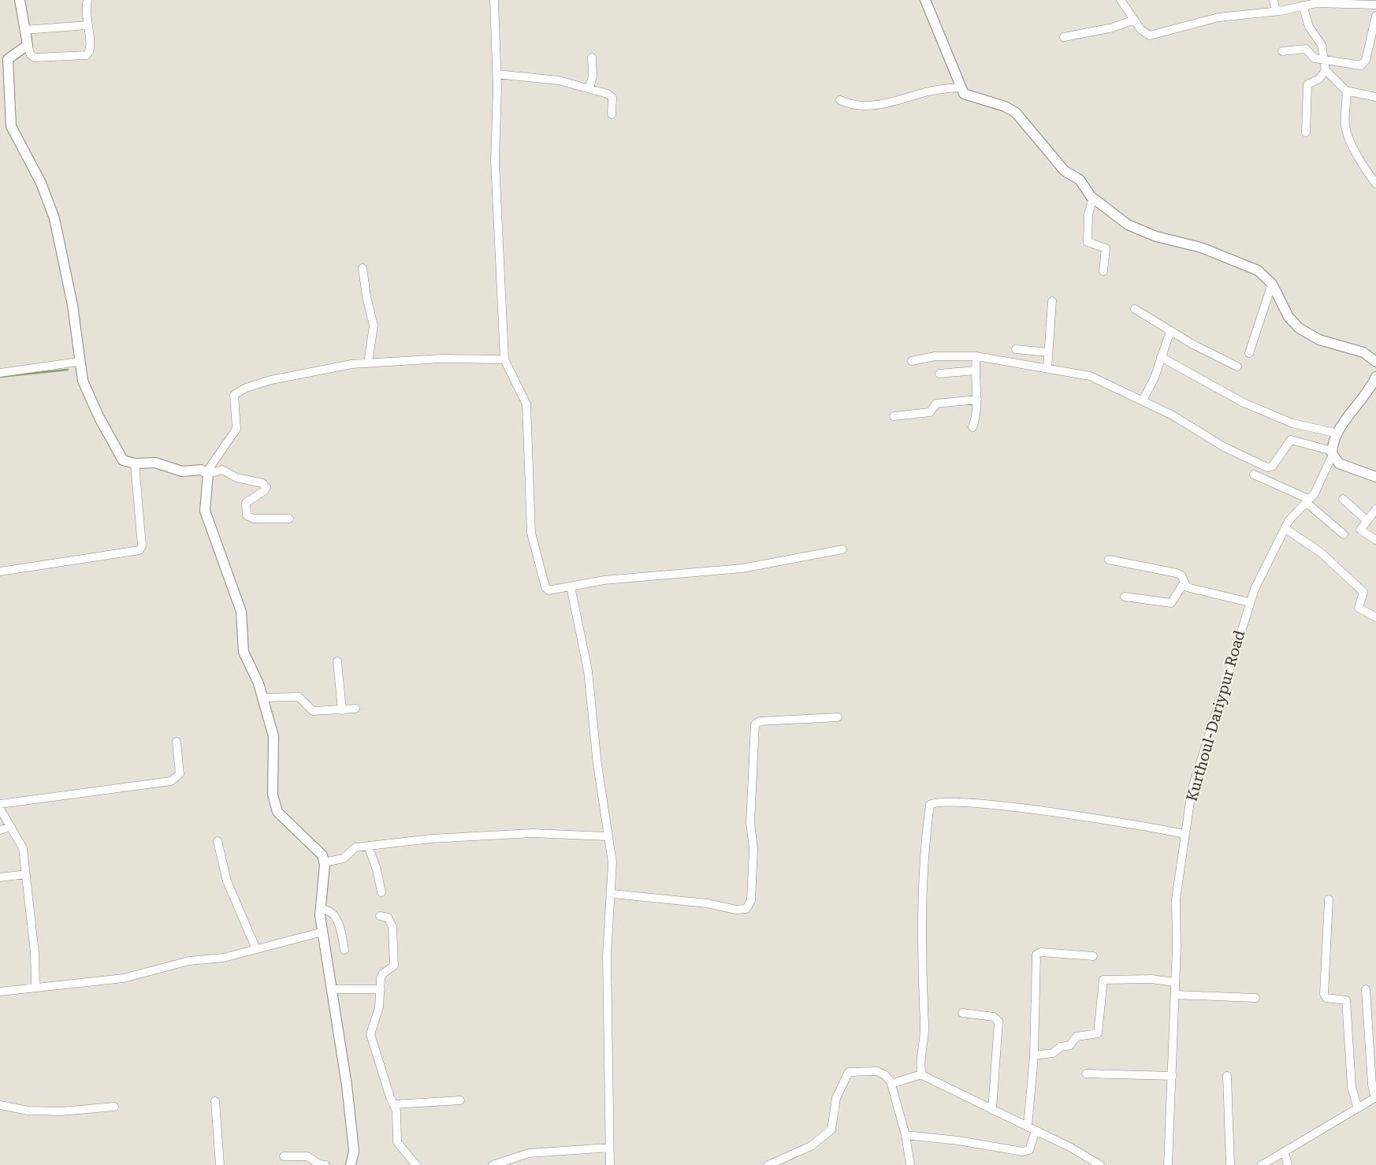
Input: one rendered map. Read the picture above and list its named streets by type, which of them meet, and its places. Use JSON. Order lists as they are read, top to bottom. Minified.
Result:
{"streets":{"street":["Kurthoul-Dariypur Road"]}}
